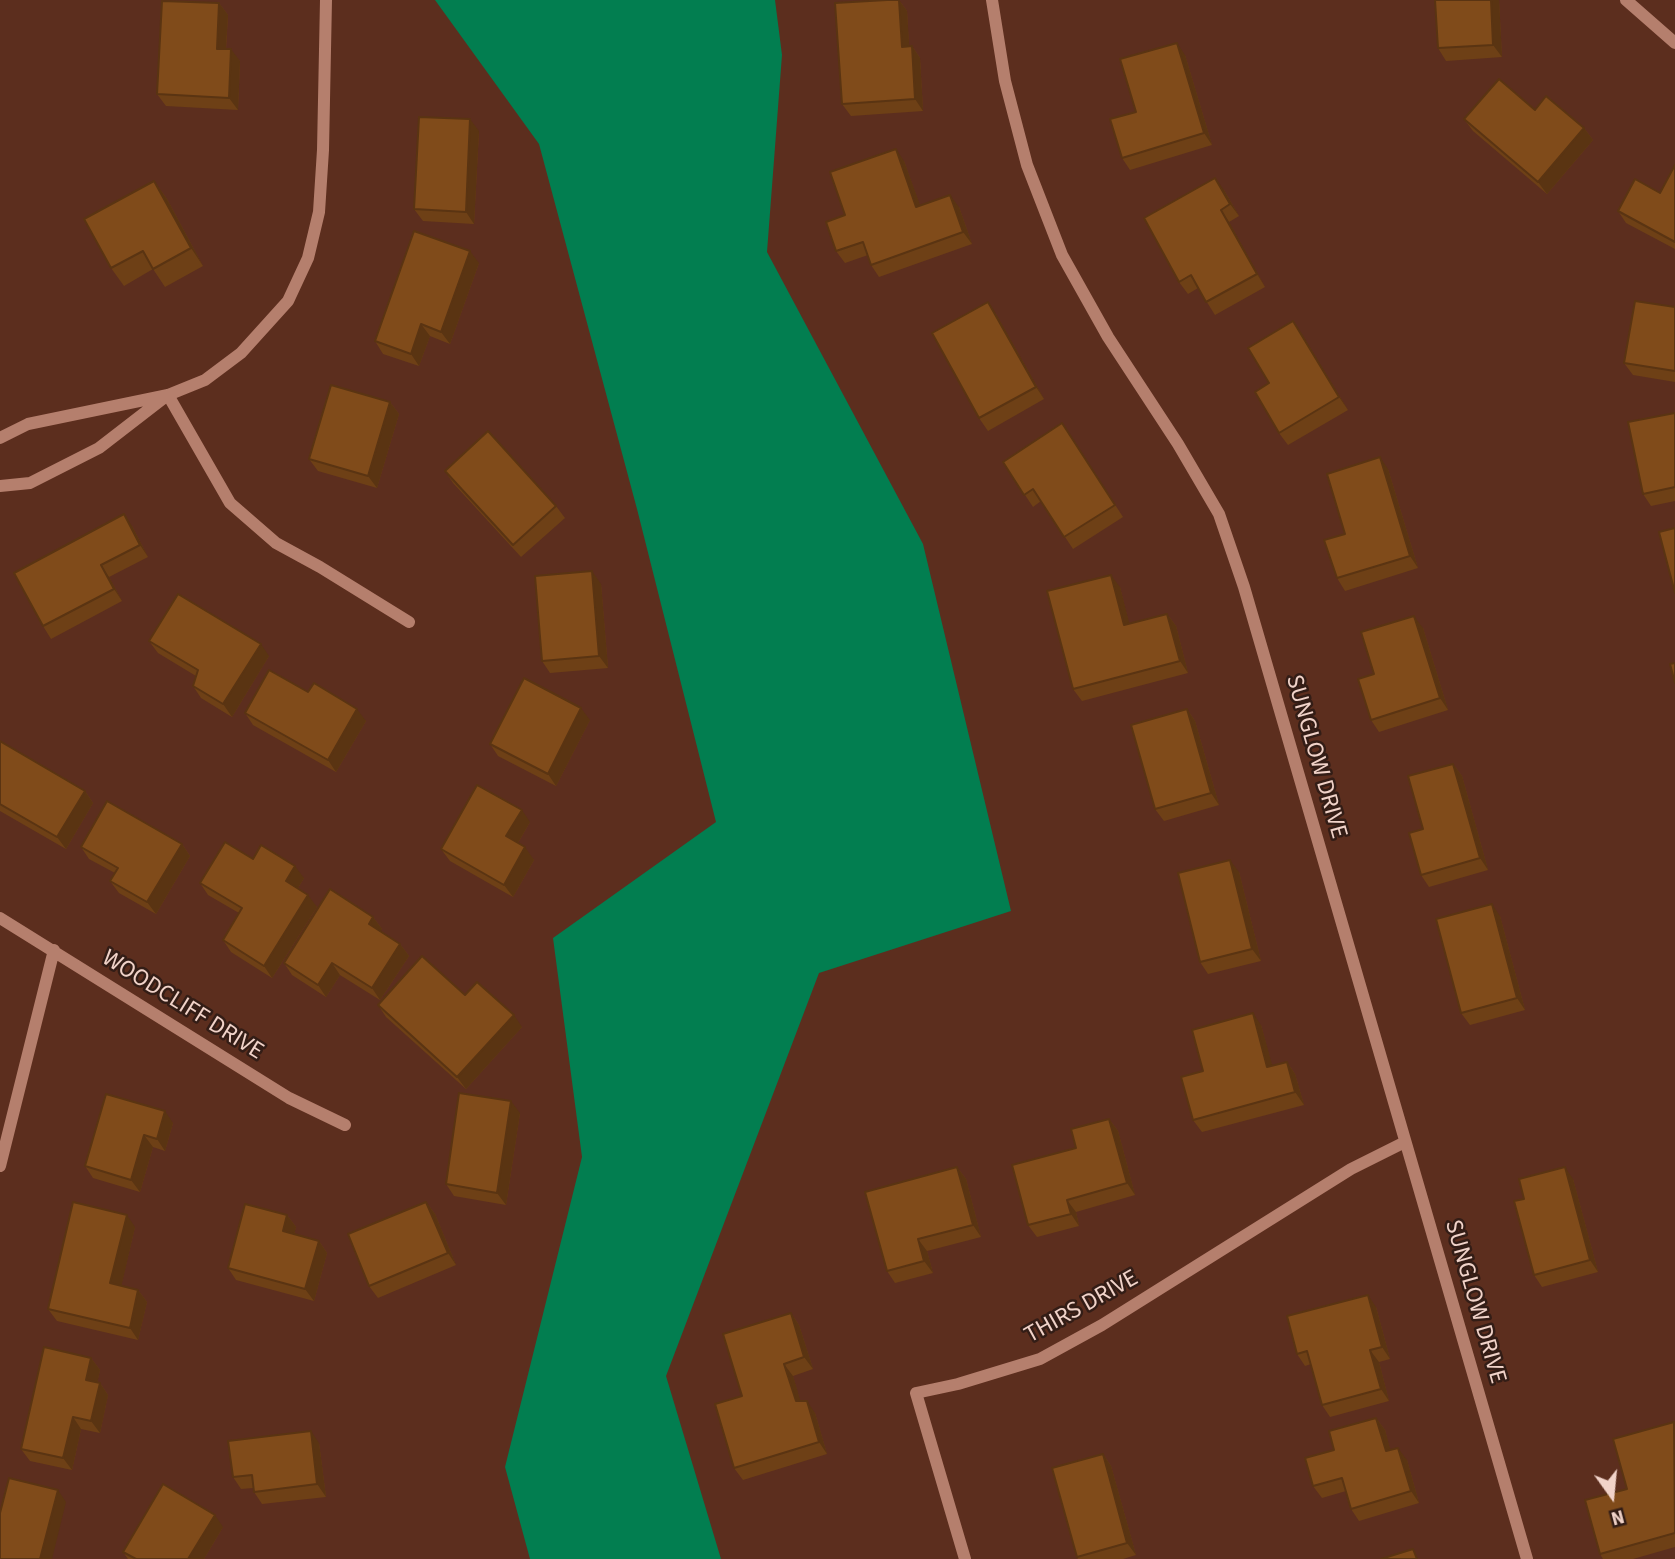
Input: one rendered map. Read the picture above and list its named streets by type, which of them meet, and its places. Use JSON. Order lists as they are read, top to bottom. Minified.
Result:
{"streets":{"street":["SUNGLOW DRIVE","WOODCLIFF DRIVE","THIRS DRIVE"]},"crossings":[["SUNGLOW DRIVE","THIRS DRIVE"]],"north":"bottom"}
